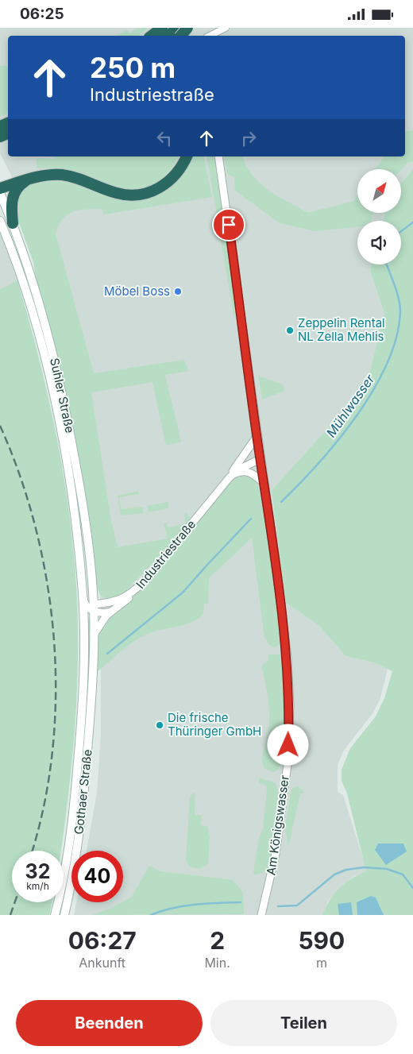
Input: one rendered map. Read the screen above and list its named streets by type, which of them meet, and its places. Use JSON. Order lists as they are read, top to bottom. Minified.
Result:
{"streets":{"main road":["Suhler Straße","Gothaer Straße"],"street":["Industriestraße","Am Königswasser"]},"crossings":[["Suhler Straße","Industriestraße"],["Suhler Straße","Gothaer Straße"],["Industriestraße","Am Königswasser"]],"water":["Mühlwasser"],"places":["Möbel Boss","Zeppelin Rental NL Zella Mehlis","Die frische Thüringer GmbH"],"north":"top right","page":{"status":"06:25","turn":["250 m","Industriestraße"],"speed":"32 km/h","limit":"40","eta":["06:27","Ankunft","2","Min.","590","m"],"buttons":["Beenden","Teilen"]}}
